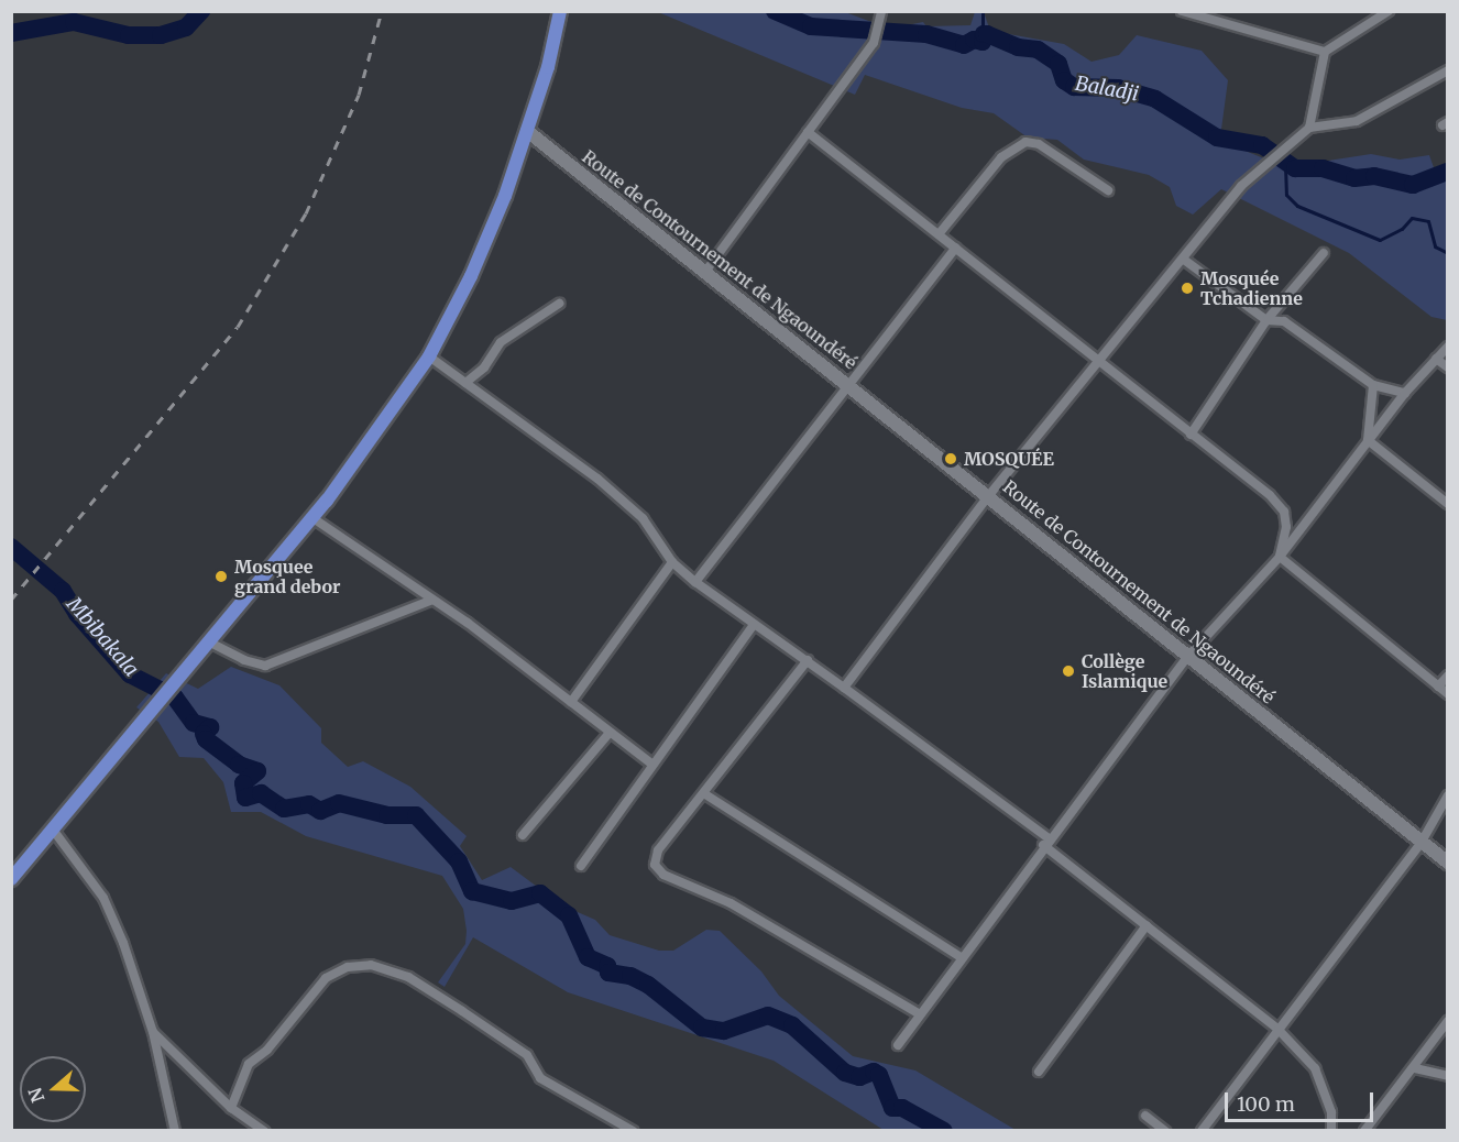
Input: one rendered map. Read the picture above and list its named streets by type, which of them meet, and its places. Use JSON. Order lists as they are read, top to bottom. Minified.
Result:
{"streets":{"street":["Route de Contournement de Ngaoundéré"]},"water":["Baladji","Mbibakala"],"places":["Mosquée Tchadienne","MOSQUÉE","Mosquee grand debor","Collège Islamique"],"scale_bar":"100 m","north":"left"}
